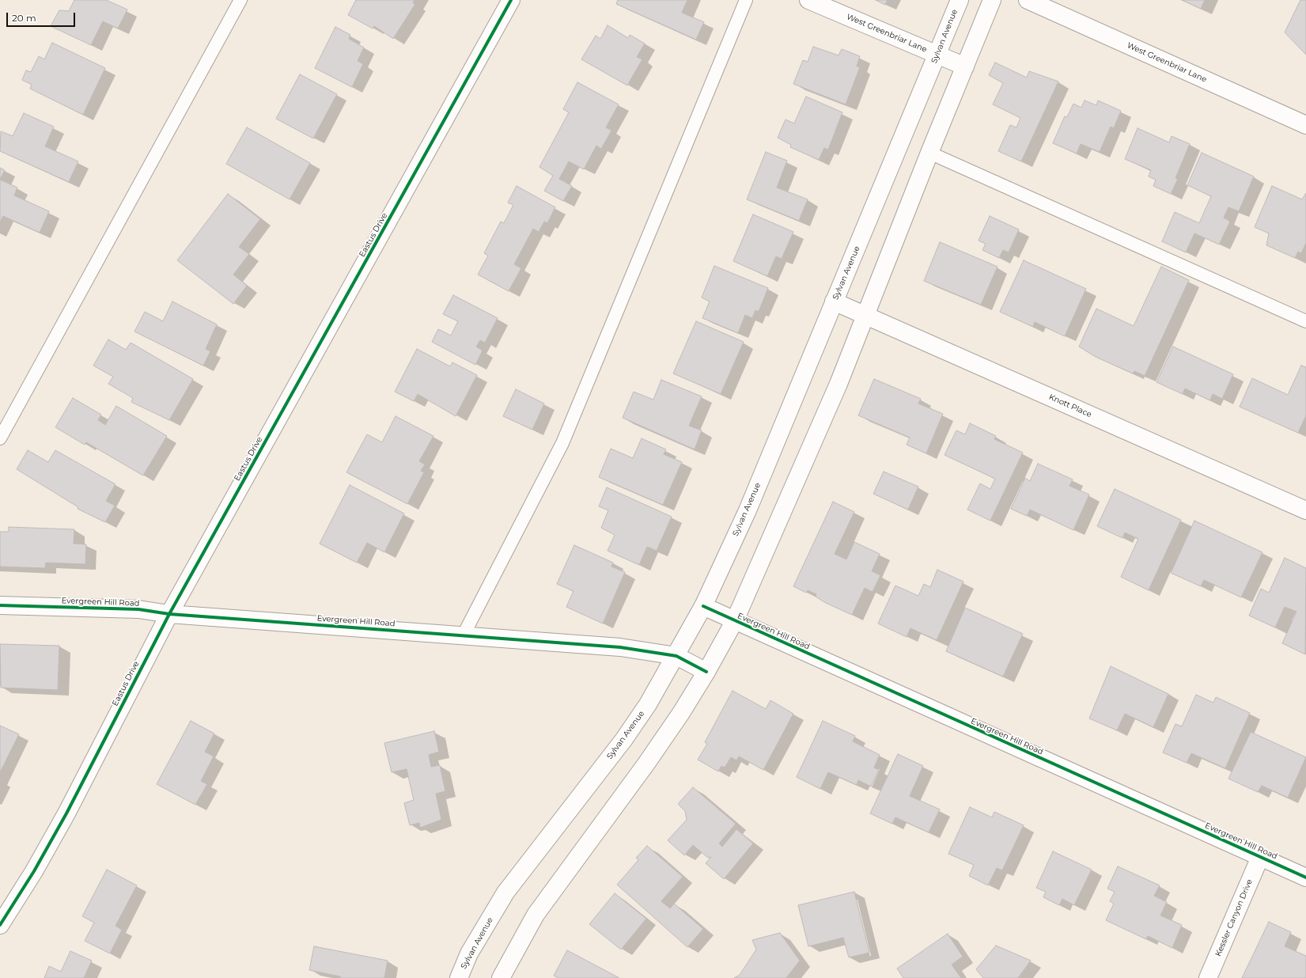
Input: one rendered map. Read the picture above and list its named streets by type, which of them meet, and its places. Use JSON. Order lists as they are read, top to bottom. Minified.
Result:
{"streets":{"street":["West Greenbriar Lane","Sylvan Avenue","Eastus Drive","Knott Place","Evergreen Hill Road","Kessler Canyon Drive"]},"crossings":[["West Greenbriar Lane","Sylvan Avenue"],["Sylvan Avenue","Knott Place"],["Sylvan Avenue","Evergreen Hill Road"],["Eastus Drive","Evergreen Hill Road"],["Evergreen Hill Road","Kessler Canyon Drive"]],"scale_bar":"20 m"}
